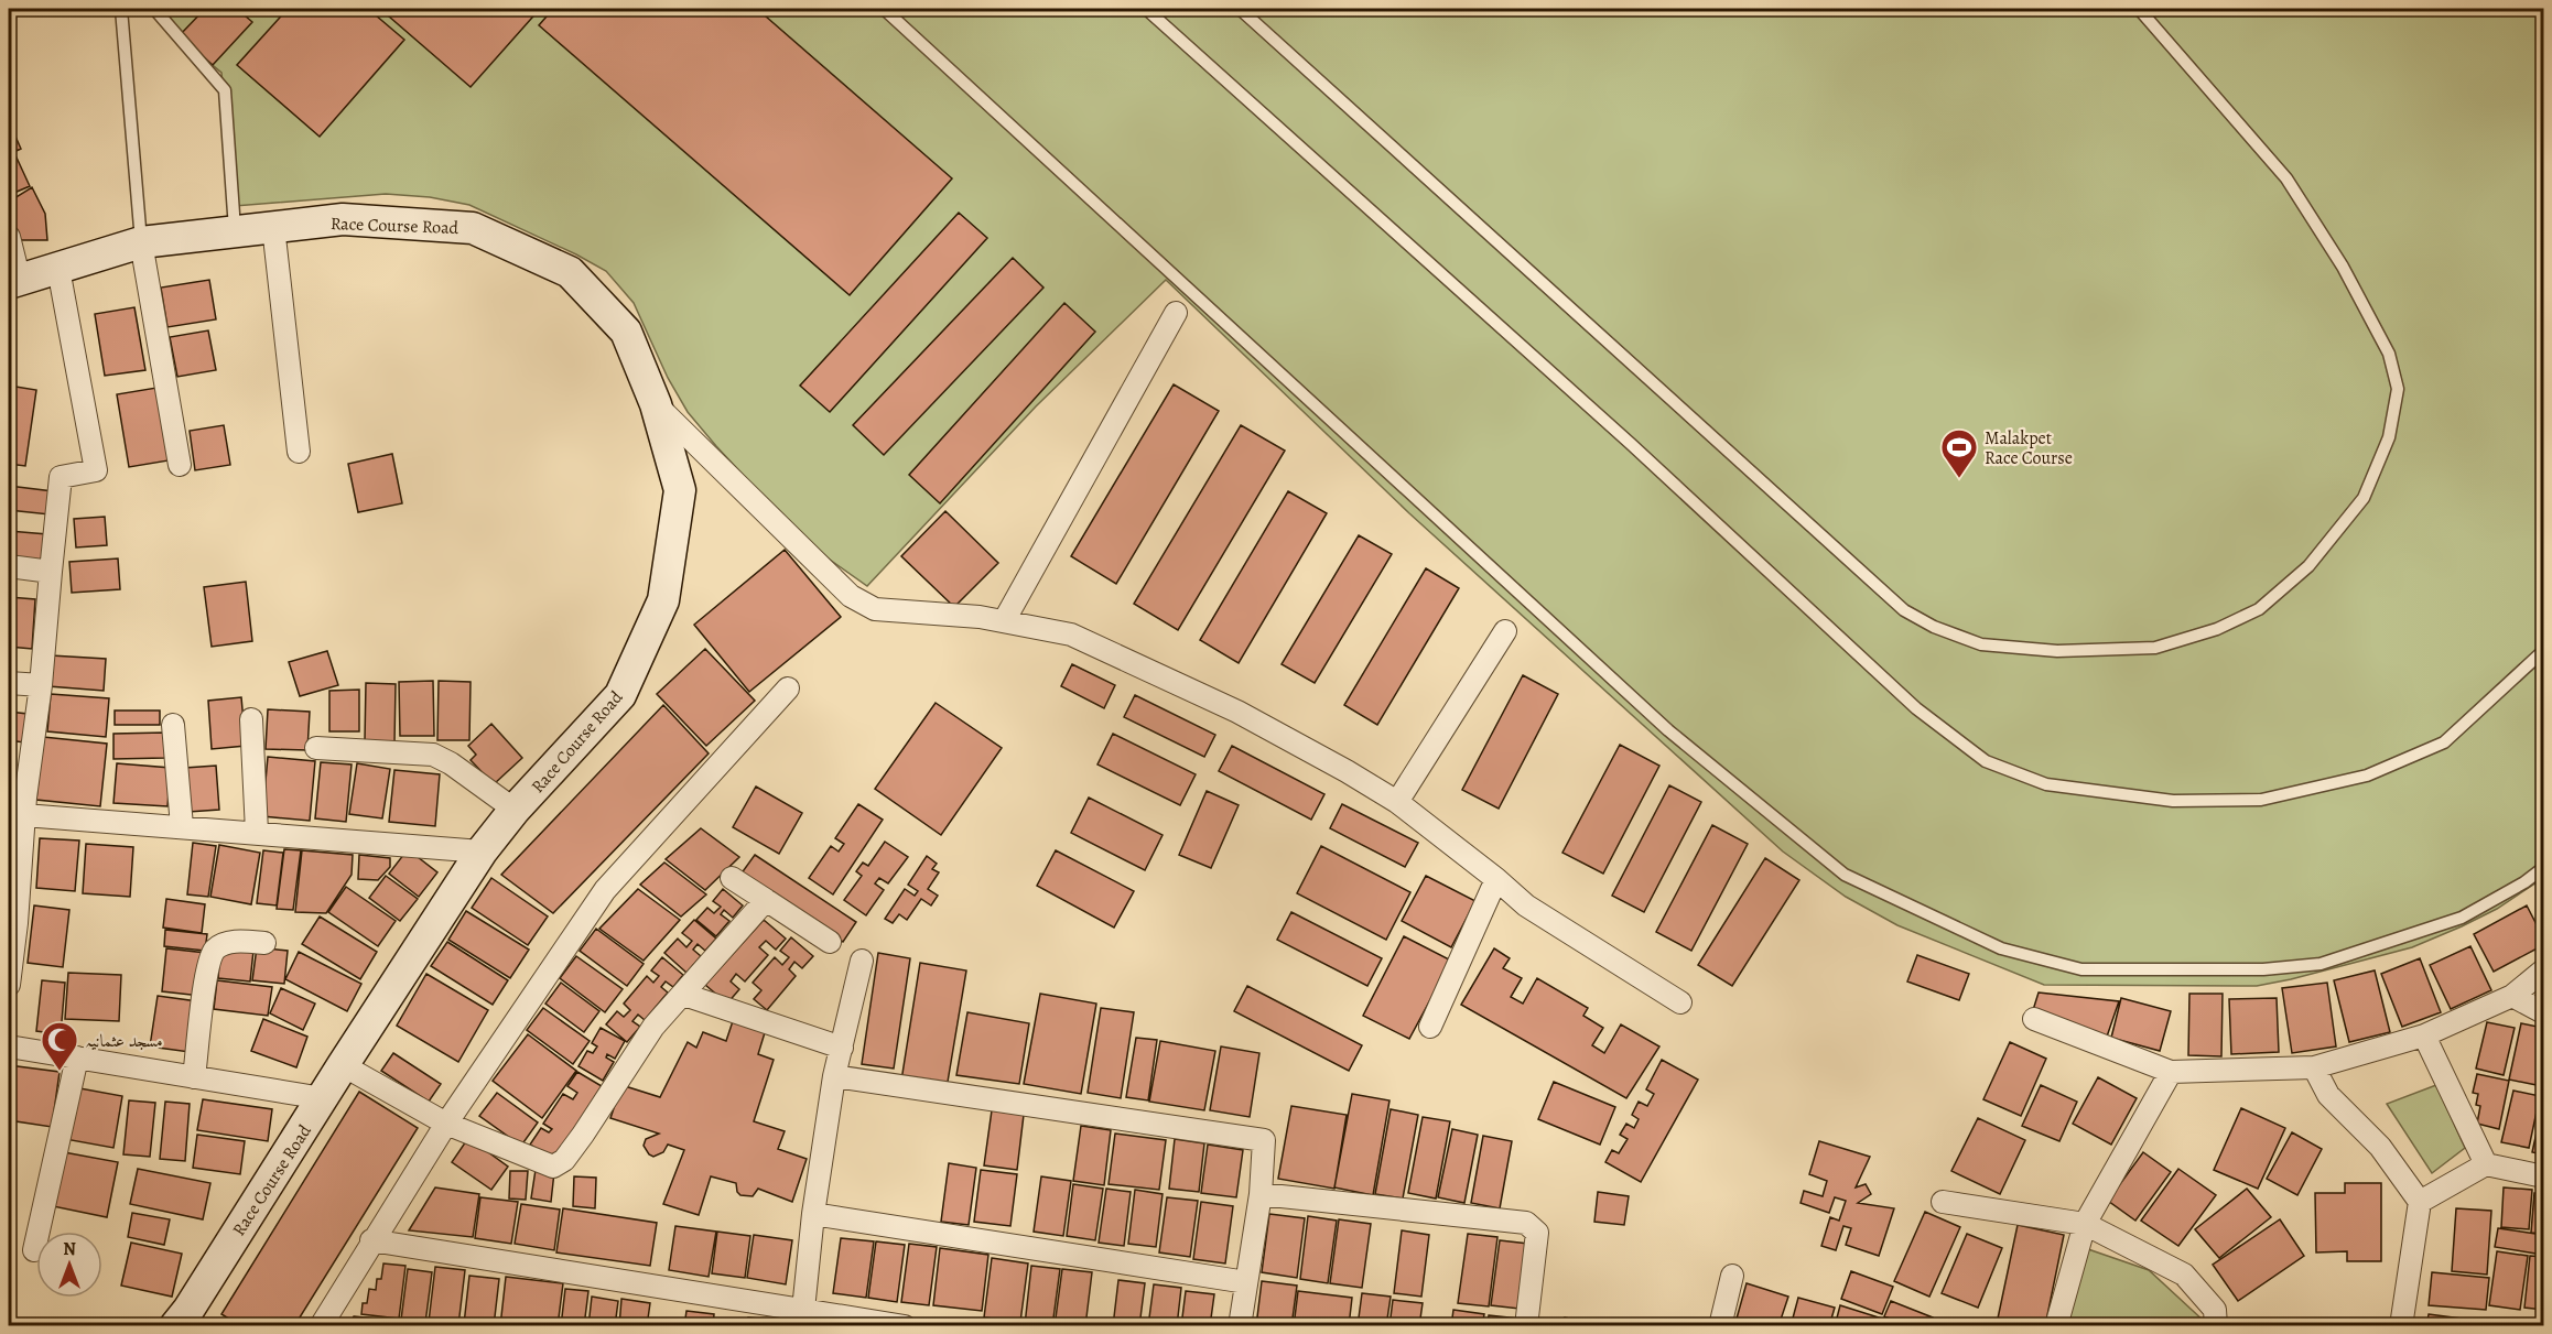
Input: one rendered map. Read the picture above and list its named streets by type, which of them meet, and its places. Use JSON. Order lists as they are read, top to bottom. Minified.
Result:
{"streets":{"street":["Race Course Road"]},"places":{"sports":["Malakpet Race Course"],"mosque":["مسجد عثمانیہ"]},"north":"top"}
